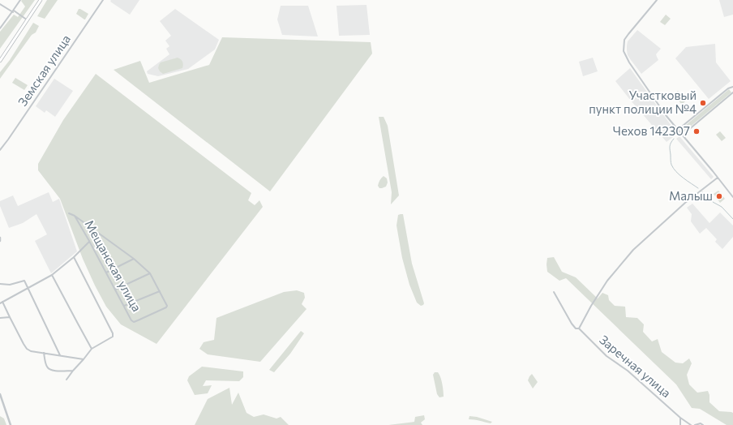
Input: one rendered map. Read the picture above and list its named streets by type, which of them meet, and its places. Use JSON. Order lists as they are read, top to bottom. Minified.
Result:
{"streets":{"street":["Земская улица","Мещанская улица","Заречная улица"]},"places":["Участковый пункт полиции №4","Чехов 142307","Малыш"]}
